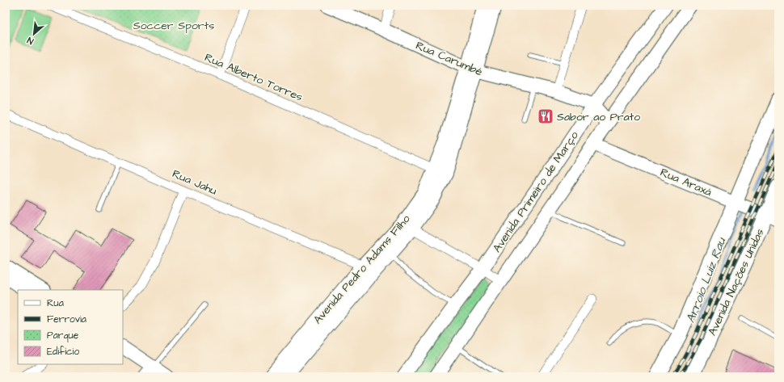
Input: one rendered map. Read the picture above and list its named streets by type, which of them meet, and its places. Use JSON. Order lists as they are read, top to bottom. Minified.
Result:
{"streets":{"main road":["Rua Carumbé","Rua Araxá","Avenida Primeiro de Março","Avenida Pedro Adams Filho","Avenida Nações Unidas"],"street":["Rua Alberto Torres","Rua Jahu"]},"crossings":[["Rua Carumbé","Avenida Primeiro de Março"],["Rua Carumbé","Avenida Pedro Adams Filho"],["Rua Alberto Torres","Avenida Pedro Adams Filho"],["Rua Jahu","Avenida Pedro Adams Filho"],["Rua Araxá","Avenida Primeiro de Março"],["Rua Araxá","Avenida Nações Unidas"]],"water":["Arroio Luiz Rau"],"parks":["Soccer Sports"],"places":{"restaurant":["Sabor ao Prato"]},"legend":["Rua","Ferrovia","Parque","Edifício"],"north":"bottom left"}
